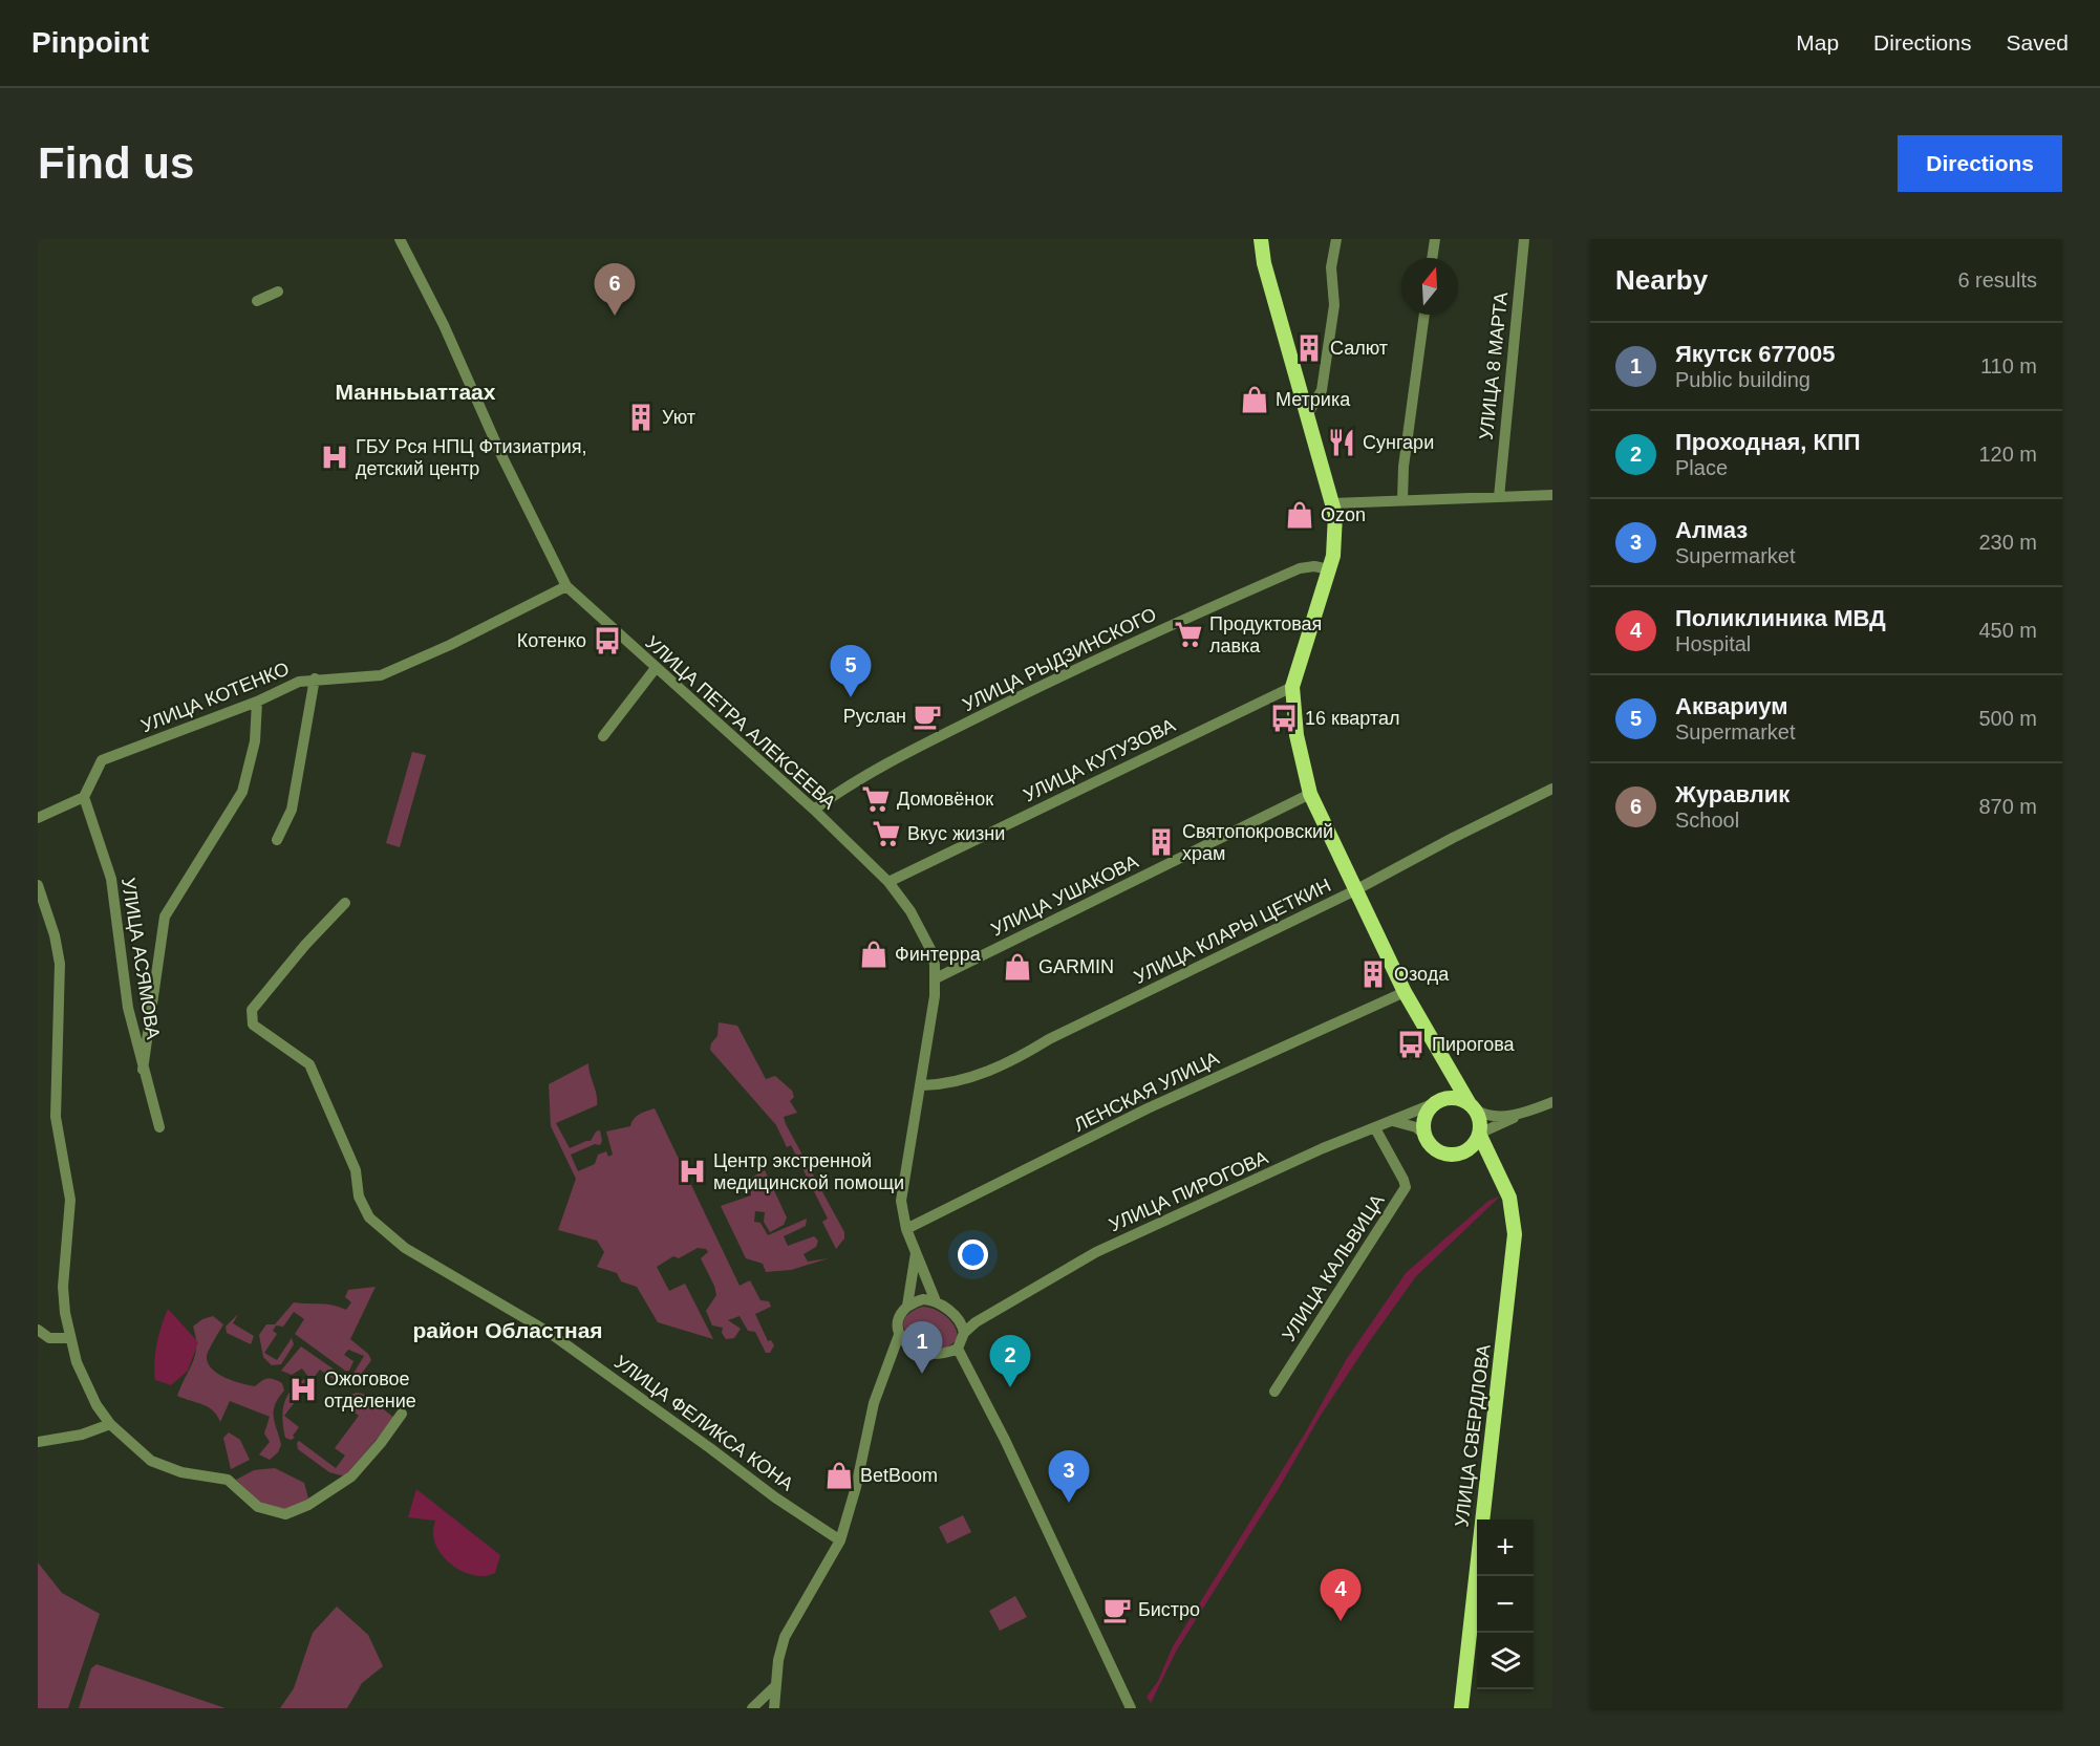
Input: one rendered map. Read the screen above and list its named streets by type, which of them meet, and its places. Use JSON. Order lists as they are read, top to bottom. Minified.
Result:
{"streets":{"main road":["УЛИЦА СВЕРДЛОВА"],"street":["УЛИЦА 8 МАРТА","УЛИЦА РЫДЗИНСКОГО","УЛИЦА КОТЕНКО","УЛИЦА ПЕТРА АЛЕКСЕЕВА","УЛИЦА КУТУЗОВА","УЛИЦА УШАКОВА","УЛИЦА КЛАРЫ ЦЕТКИН","УЛИЦА АСЯМОВА","ЛЕНСКАЯ УЛИЦА","УЛИЦА ПИРОГОВА","УЛИЦА КАЛЬВИЦА","УЛИЦА ФЕЛИКСА КОНА"]},"crossings":[["УЛИЦА РЫДЗИНСКОГО","УЛИЦА ПЕТРА АЛЕКСЕЕВА"],["УЛИЦА КОТЕНКО","УЛИЦА ПЕТРА АЛЕКСЕЕВА"],["УЛИЦА КОТЕНКО","УЛИЦА АСЯМОВА"],["УЛИЦА ПЕТРА АЛЕКСЕЕВА","УЛИЦА КУТУЗОВА"],["УЛИЦА ПЕТРА АЛЕКСЕЕВА","УЛИЦА УШАКОВА"],["УЛИЦА ПЕТРА АЛЕКСЕЕВА","УЛИЦА КЛАРЫ ЦЕТКИН"],["УЛИЦА ПЕТРА АЛЕКСЕЕВА","ЛЕНСКАЯ УЛИЦА"],["УЛИЦА ПЕТРА АЛЕКСЕЕВА","УЛИЦА ПИРОГОВА"],["УЛИЦА ПИРОГОВА","УЛИЦА КАЛЬВИЦА"],["УЛИЦА ПИРОГОВА","УЛИЦА СВЕРДЛОВА"]],"districts":["Манньыаттаах","район Областная"],"places":{"building":["Салют","Уют","Святопокровский храм","Озода"],"shop":["Метрика","Ozon","Финтерра","GARMIN","BetBoom"],"restaurant":["Сунгари"],"hospital":["ГБУ Рся НПЦ Фтизиатрия, детский центр","Центр экстренной медицинской помощи","Ожоговое отделение"],"supermarket":["Продуктовая лавка","Домовёнок","Вкус жизни"],"bus stop":["Котенко","16 квартал","Пирогова"],"cafe":["Руслан","Бистро"]},"north":"top","page":{"header":"Pinpoint","nav":["Map","Directions","Saved"],"buttons":"Directions","title":"Find us","heading":["Nearby","6 results"],"pins":["6","5","1","2","3","4"],"list":[{"mark":"1","name":"Якутск 677005","note":"Public building","value":"110 m"},{"mark":"2","name":"Проходная, КПП","note":"Place","value":"120 m"},{"mark":"3","name":"Алмаз","note":"Supermarket","value":"230 m"},{"mark":"4","name":"Поликлиника МВД","note":"Hospital","value":"450 m"},{"mark":"5","name":"Аквариум","note":"Supermarket","value":"500 m"},{"mark":"6","name":"Журавлик","note":"School","value":"870 m"}],"map_buttons":["+","−"]}}
